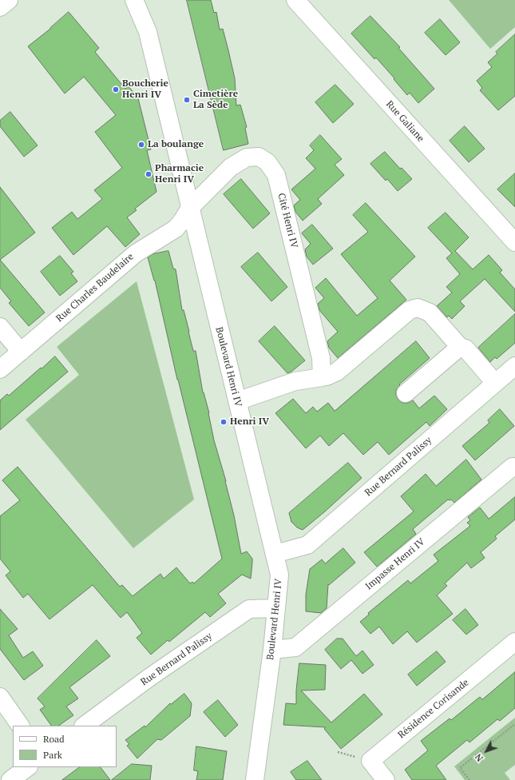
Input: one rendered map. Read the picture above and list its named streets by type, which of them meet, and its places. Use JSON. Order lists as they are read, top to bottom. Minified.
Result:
{"streets":{"street":["Rue Galiane","Cité Henri IV","Rue Charles Baudelaire","Boulevard Henri IV","Rue Bernard Palissy","Impasse Henri IV","Résidence Corisande"]},"crossings":[["Cité Henri IV","Rue Charles Baudelaire"],["Cité Henri IV","Boulevard Henri IV"],["Rue Charles Baudelaire","Boulevard Henri IV"],["Boulevard Henri IV","Rue Bernard Palissy"],["Boulevard Henri IV","Impasse Henri IV"]],"places":["Boucherie Henri IV","Cimetière La Sède","La boulange","Pharmacie Henri IV","Henri IV"],"legend":["Road","Park"],"north":"bottom left"}
